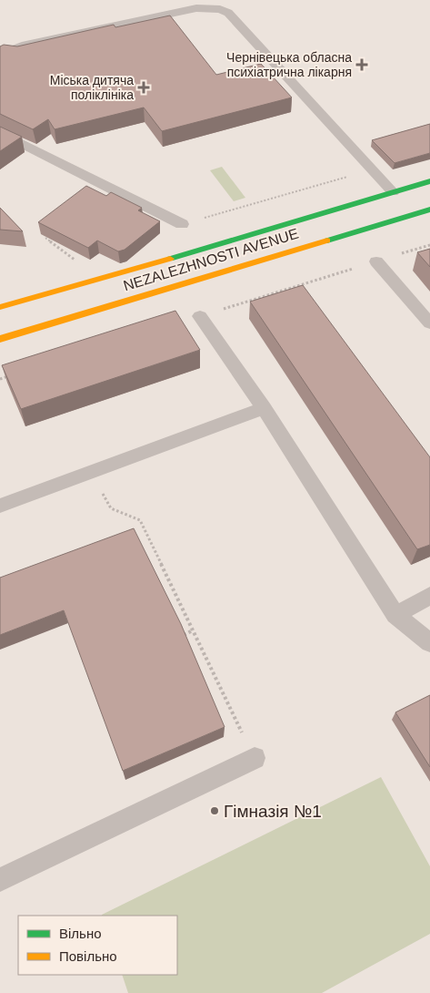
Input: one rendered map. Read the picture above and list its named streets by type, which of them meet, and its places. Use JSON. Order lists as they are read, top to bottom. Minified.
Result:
{"streets":{"main road":["NEZALEZHNOSTI AVENUE"]},"places":{"health":["Чернівецька обласна психіатрична лікарня","Міська дитяча поліклініка"],"other":["Гімназія №1"]},"legend":["Вільно","Повільно"]}
